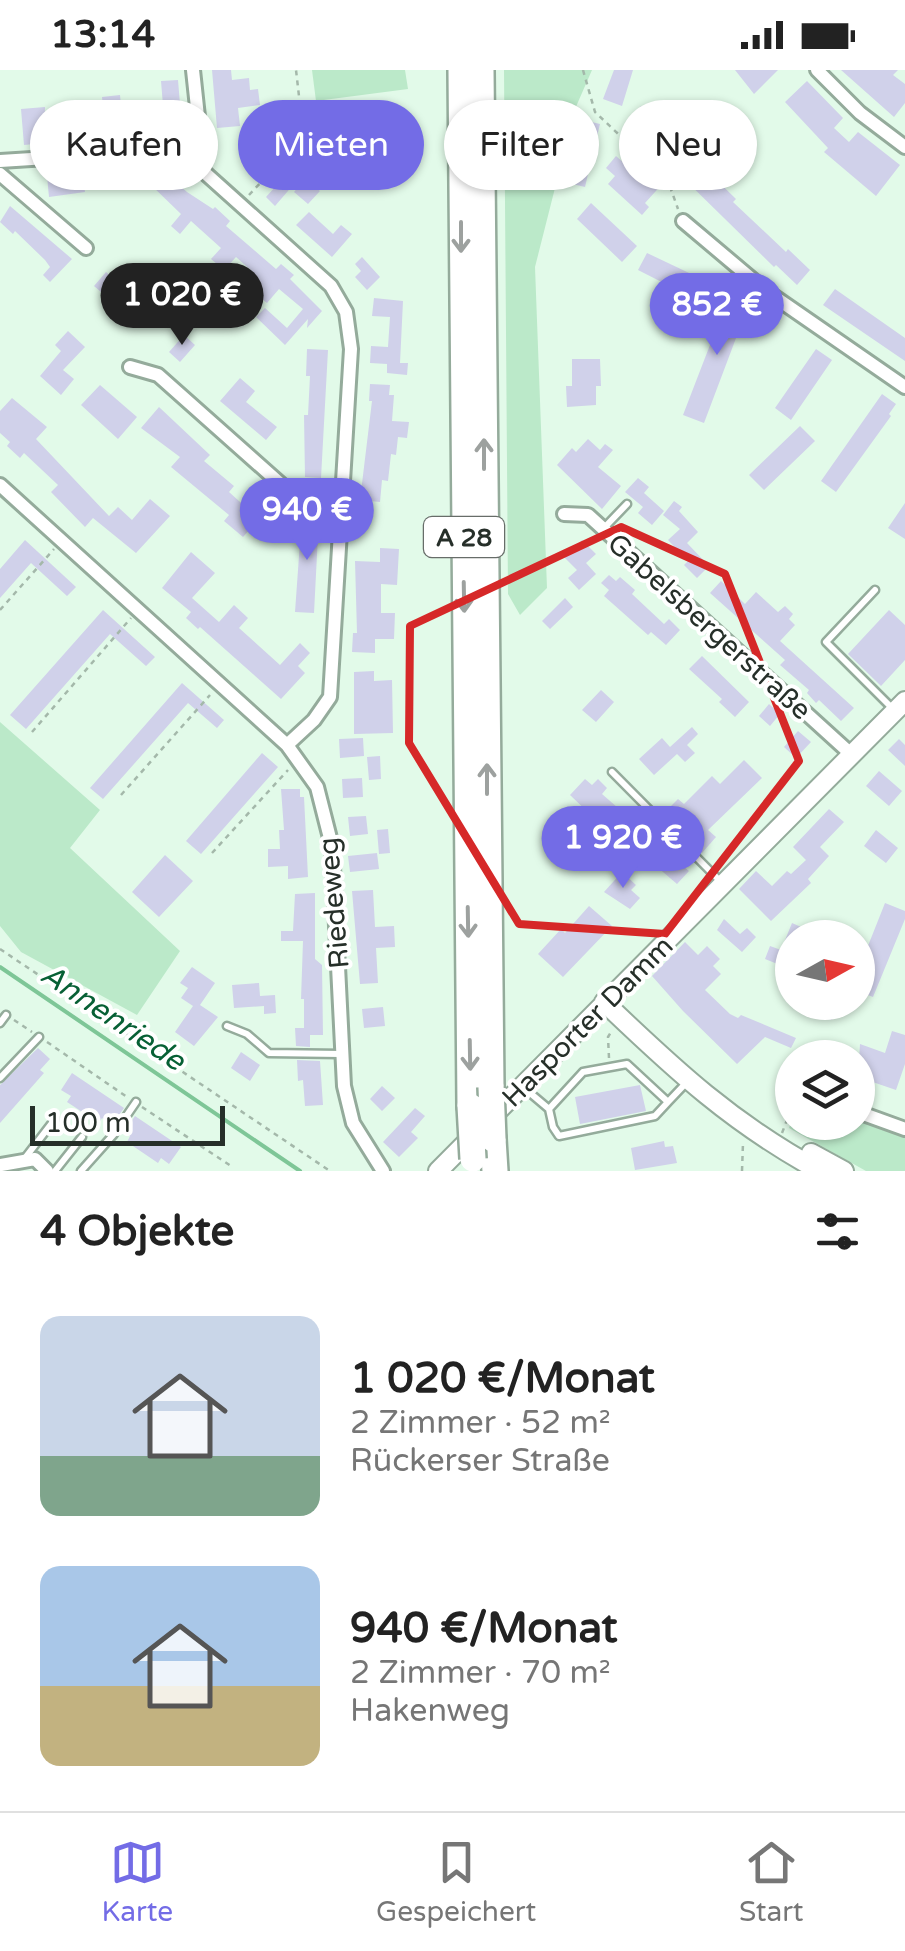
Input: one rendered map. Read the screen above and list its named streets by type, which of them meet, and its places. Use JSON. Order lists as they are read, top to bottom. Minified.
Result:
{"streets":{"highway":["A 28"],"main road":["Hasporter Damm"],"street":["Gabelsbergerstraße","Riedeweg"]},"crossings":[["Gabelsbergerstraße","Hasporter Damm"]],"water":["Annenriede"],"scale_bar":"100 m","north":"right","page":{"status":"13:14","chip":["Kaufen","Mieten","Filter","Neu"],"price":["1 020 €","852 €","940 €","1 920 €"],"scale":"100 m","heading":"4 Objekte","list":[{"name":"1 020 €/Monat","note":"2 Zimmer · 52 m² · Rückerser Straße"},{"name":"940 €/Monat","note":"2 Zimmer · 70 m² · Hakenweg"}],"tabs":["Karte","Gespeichert","Start"]}}
